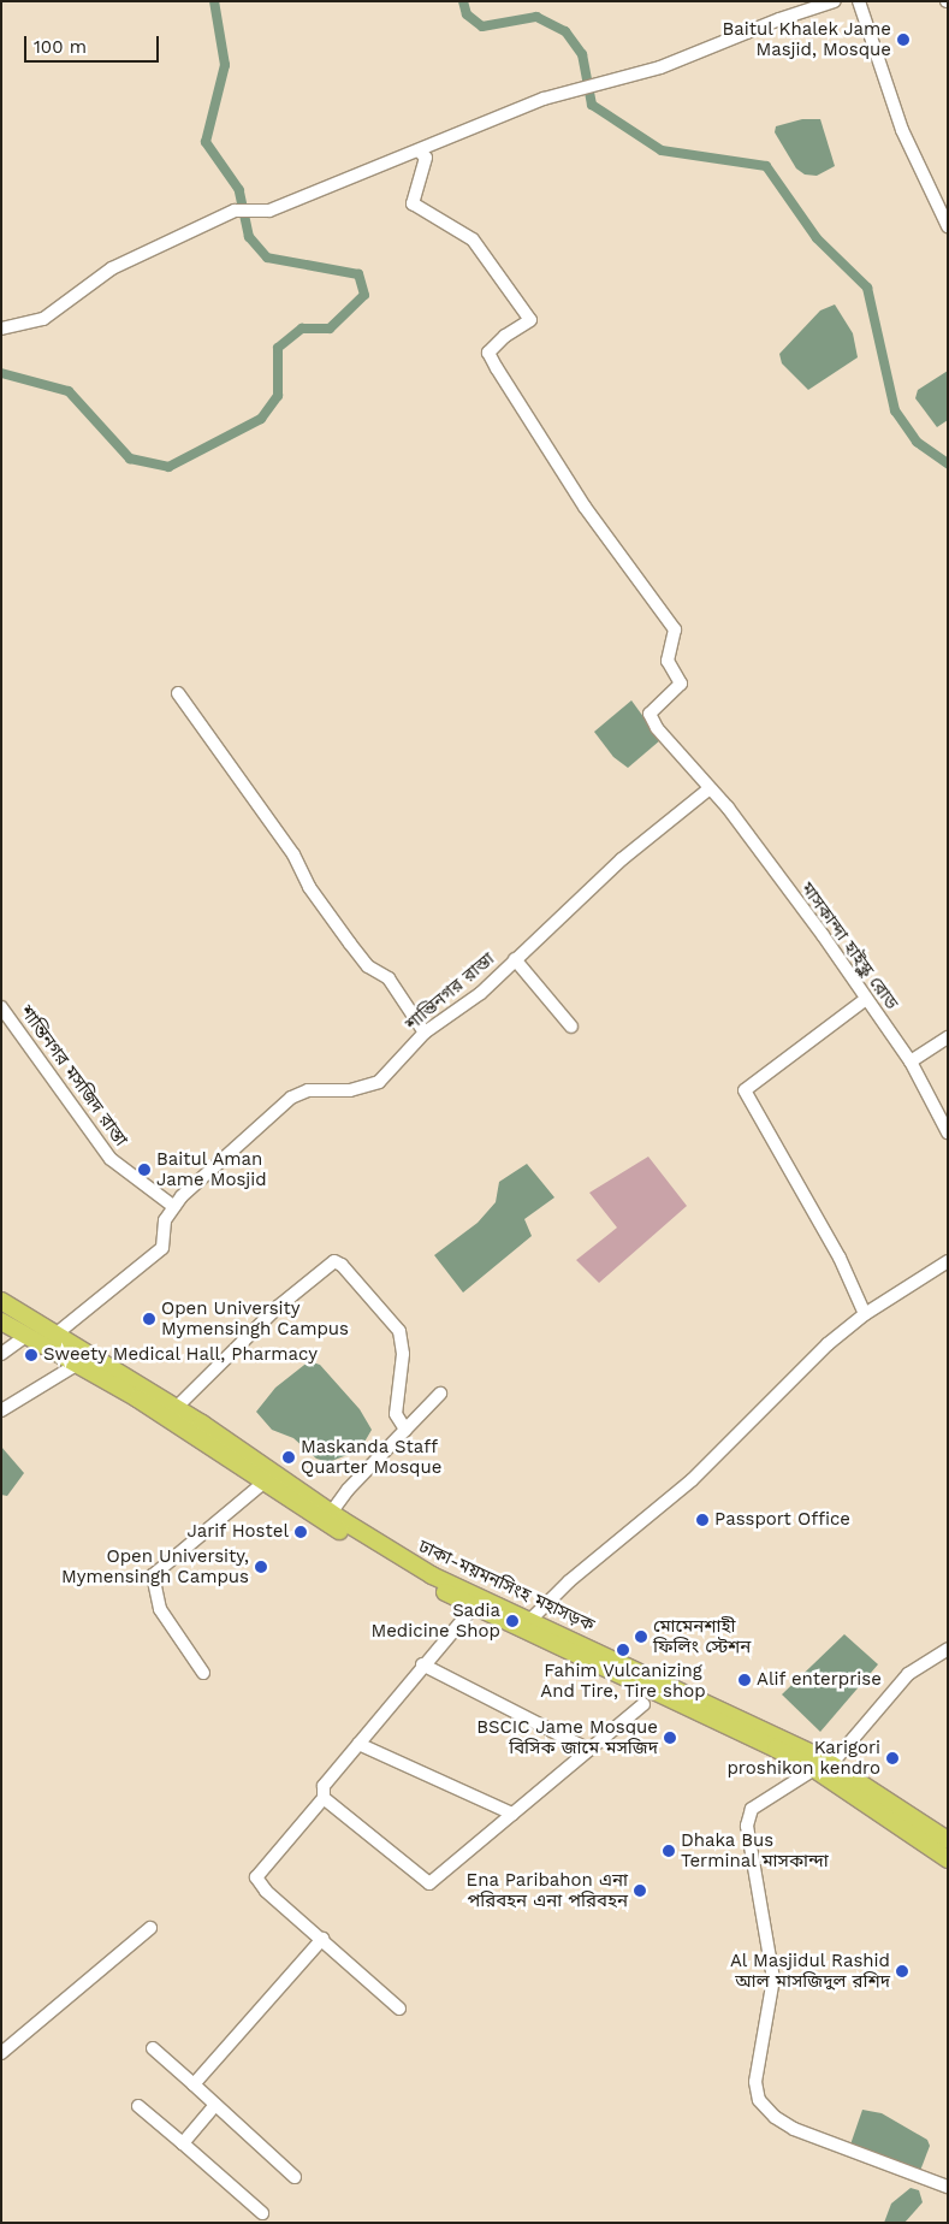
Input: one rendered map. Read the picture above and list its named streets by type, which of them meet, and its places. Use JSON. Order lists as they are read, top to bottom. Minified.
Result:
{"streets":{"main road":["ঢাকা-ময়মনসিংহ মহাসড়ক"],"street":["মাসকান্দা হাইস্কুল রোড","শান্তিনগর রাস্তা","শান্তিনগর মসজিদ রাস্তা"]},"crossings":[["মাসকান্দা হাইস্কুল রোড","শান্তিনগর রাস্তা"],["শান্তিনগর রাস্তা","শান্তিনগর মসজিদ রাস্তা"],["শান্তিনগর রাস্তা","ঢাকা-ময়মনসিংহ মহাসড়ক"]],"places":["Baitul Khalek Jame Masjid, Mosque","Baitul Aman Jame Mosjid","Open University Mymensingh Campus","Sweety Medical Hall, Pharmacy","Maskanda Staff Quarter Mosque","Passport Office","Jarif Hostel","Open University, Mymensingh Campus","Sadia Medicine Shop","মোমেনশাহী ফিলিং স্টেশন","Fahim Vulcanizing And Tire, Tire shop","Alif enterprise","BSCIC Jame Mosque বিসিক জামে মসজিদ","Karigori proshikon kendro","Dhaka Bus Terminal মাসকান্দা","Ena Paribahon এনা পরিবহন এনা পরিবহন","Al Masjidul Rashid আল মাসজিদুল রশিদ"],"scale_bar":"100 m"}
